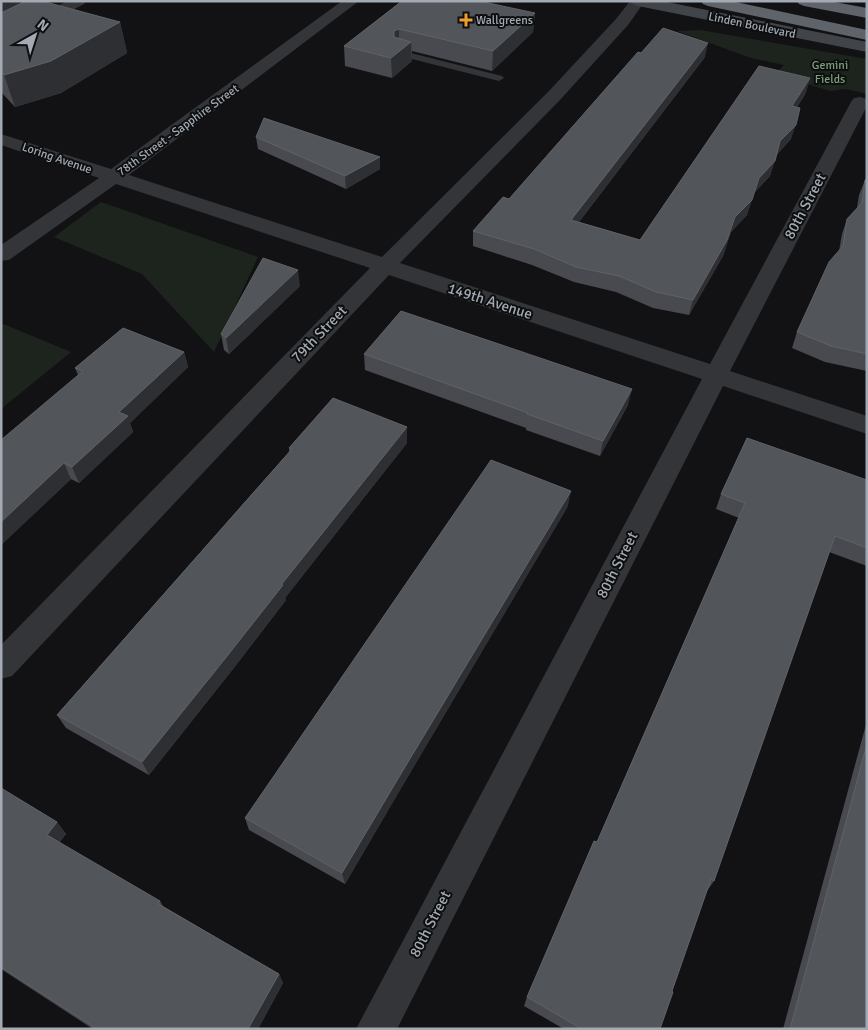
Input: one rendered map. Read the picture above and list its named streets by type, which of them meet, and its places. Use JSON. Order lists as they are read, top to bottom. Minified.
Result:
{"streets":{"highway":["Linden Boulevard"],"street":["78th Street - Sapphire Street","Loring Avenue","80th Street","149th Avenue","79th Street"]},"crossings":[["Linden Boulevard","79th Street"],["78th Street - Sapphire Street","Loring Avenue"],["78th Street - Sapphire Street","149th Avenue"],["Loring Avenue","149th Avenue"],["80th Street","149th Avenue"],["149th Avenue","79th Street"]],"parks":["Gemini Fields"],"places":{"health":["Wallgreens"]},"north":"top right"}
